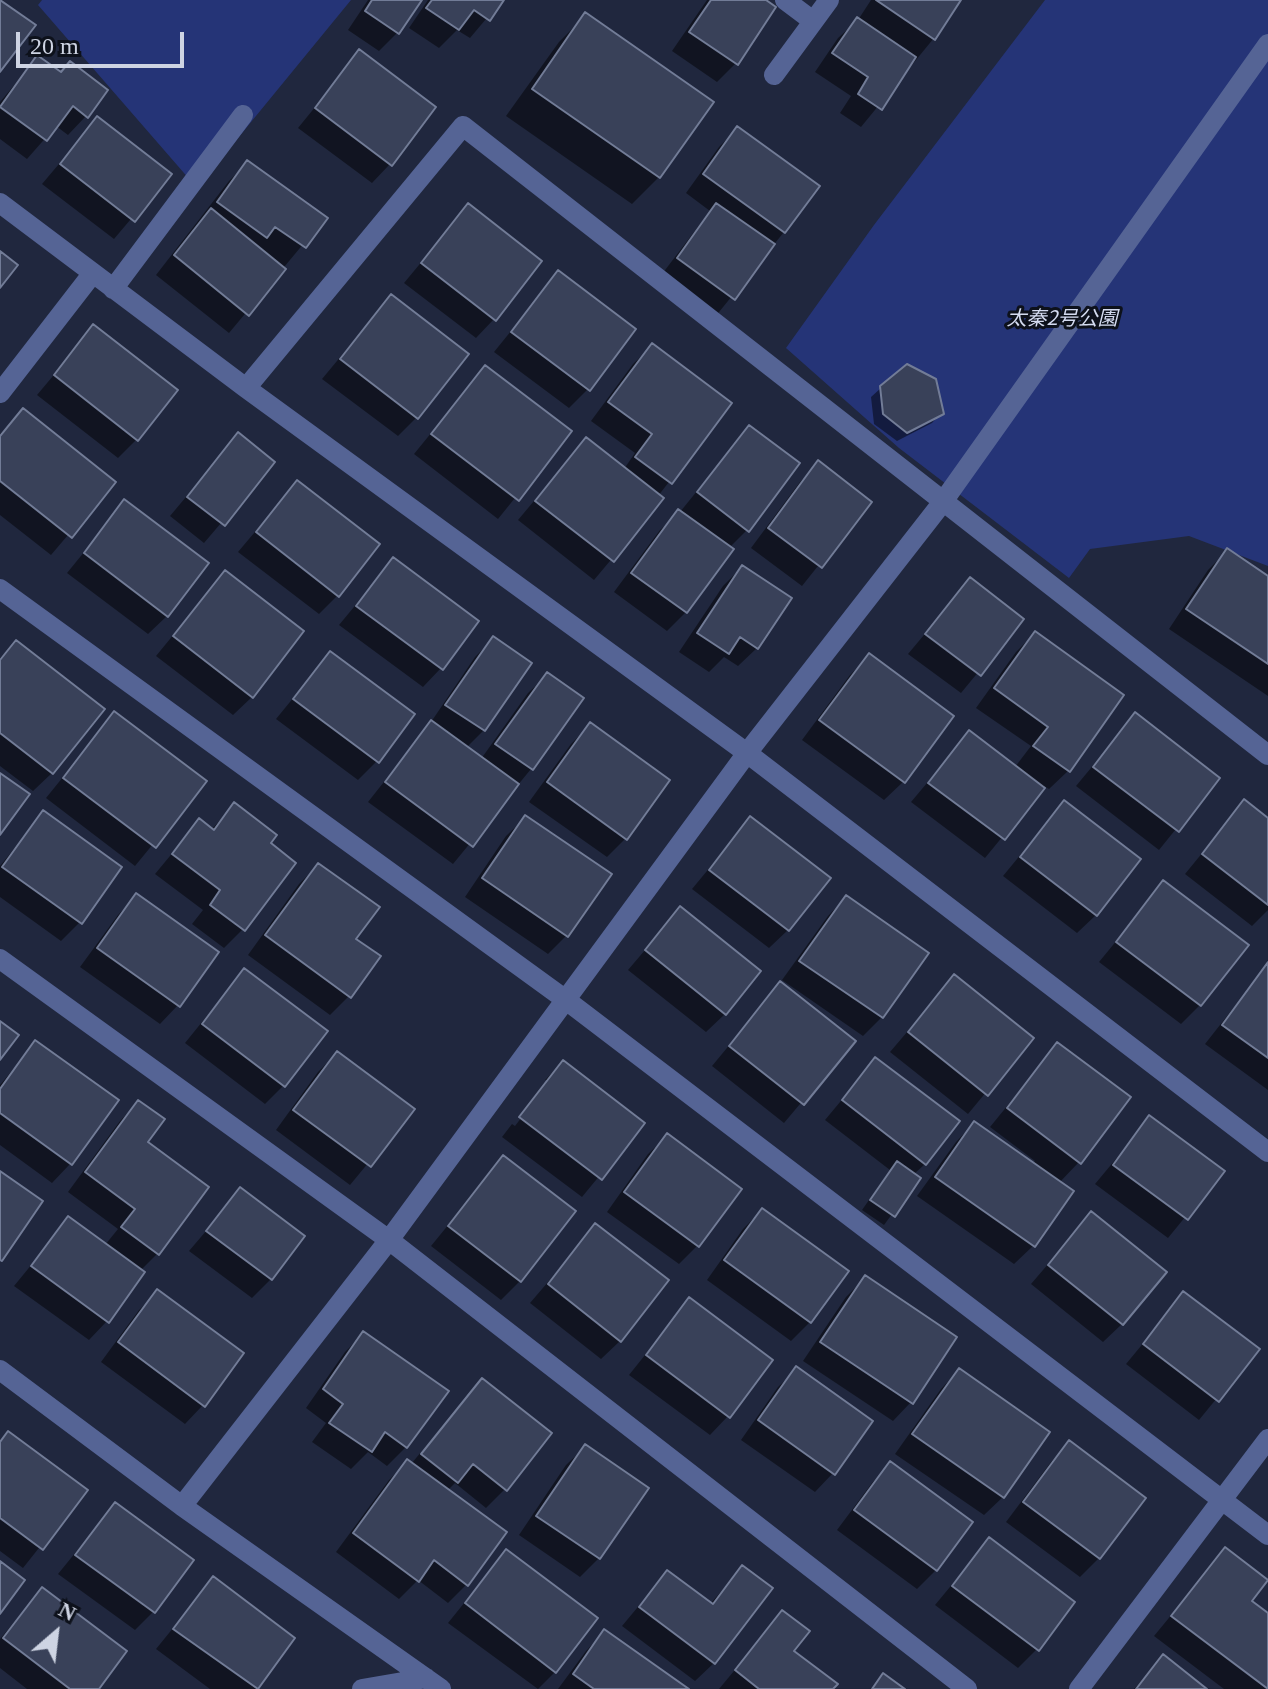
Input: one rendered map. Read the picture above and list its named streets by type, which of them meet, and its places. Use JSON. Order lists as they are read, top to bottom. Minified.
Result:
{"parks":["太秦2号公園"],"scale_bar":"20 m","north":"top right"}
